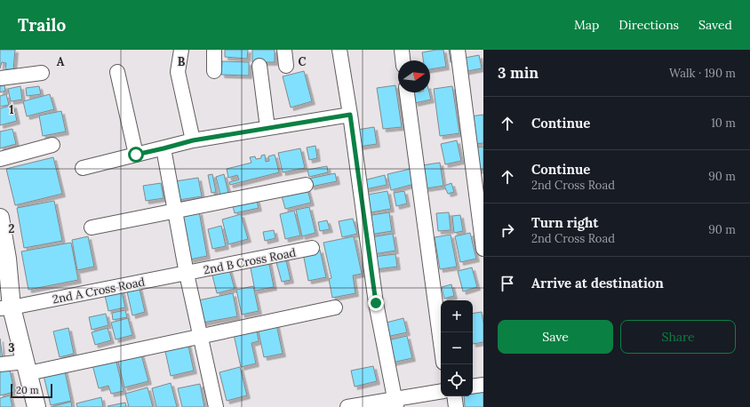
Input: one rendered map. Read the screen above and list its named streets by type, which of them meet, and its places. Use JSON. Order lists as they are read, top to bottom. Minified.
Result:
{"streets":{"street":["2nd B Cross Road","2nd A Cross Road"]},"crossings":[["2nd B Cross Road","2nd A Cross Road"]],"scale_bar":"20 m","north":"right","page":{"header":"Trailo","nav":["Map","Directions","Saved"],"heading":["3 min","Walk · 190 m"],"list":[["Continue","10 m"],["Continue","2nd Cross Road","90 m"],["Turn right","2nd Cross Road","90 m"],"Arrive at destination"],"map_buttons":["+","−"],"buttons":["Save","Share"],"scale":"20 m"},"grid":{"columns":["A","B","C"],"rows":["1","2","3"]}}
